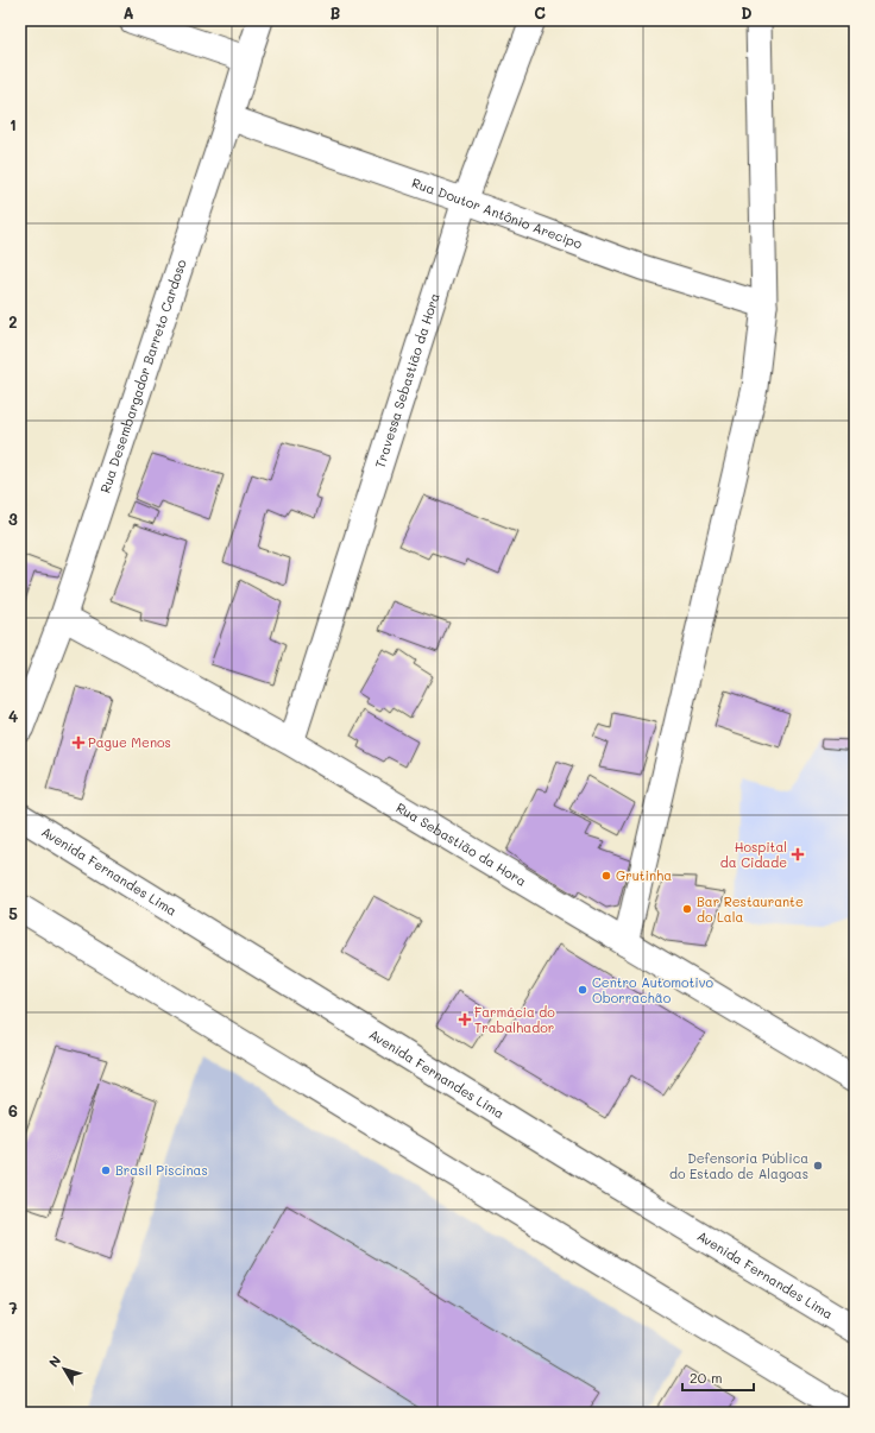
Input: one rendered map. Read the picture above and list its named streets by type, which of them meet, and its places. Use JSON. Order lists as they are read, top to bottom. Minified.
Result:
{"streets":{"main road":["Rua Desembargador Barreto Cardoso","Rua Sebastião da Hora","Avenida Fernandes Lima"],"street":["Rua Doutor Antônio Arecipo","Travessa Sebastião da Hora"]},"crossings":[["Rua Doutor Antônio Arecipo","Rua Desembargador Barreto Cardoso"],["Rua Doutor Antônio Arecipo","Travessa Sebastião da Hora"],["Rua Desembargador Barreto Cardoso","Rua Sebastião da Hora"],["Travessa Sebastião da Hora","Rua Sebastião da Hora"]],"places":{"health":["Pague Menos","Hospital da Cidade","Farmácia do Trabalhador"],"other":["Grutinha","Bar Restaurante do Lala","Centro Automotivo Oborrachão","Defensoria Pública do Estado de Alagoas","Brasil Piscinas"]},"scale_bar":"20 m","north":"top left","grid":{"columns":["A","B","C","D"],"rows":["1","2","3","4","5","6","7"]}}
